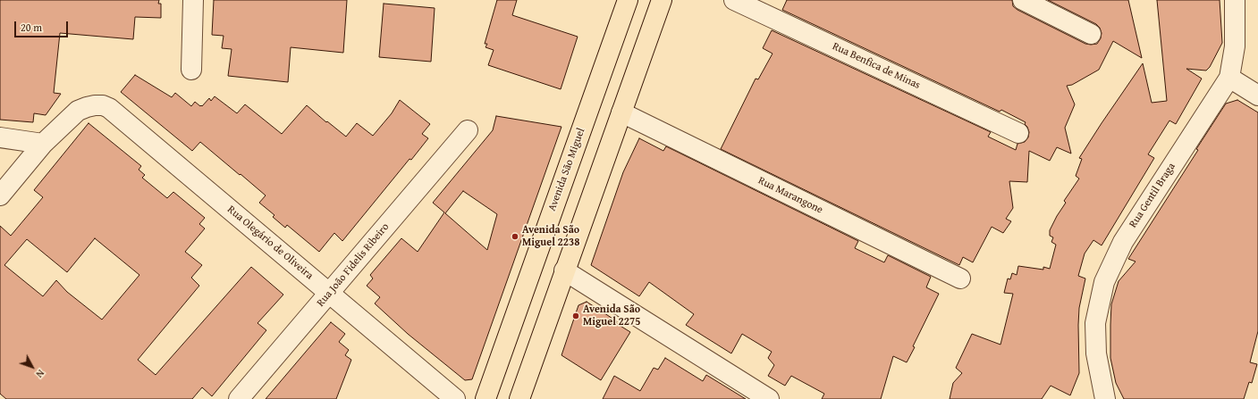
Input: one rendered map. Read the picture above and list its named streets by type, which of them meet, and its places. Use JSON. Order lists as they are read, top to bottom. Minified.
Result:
{"streets":{"main road":["Avenida São Miguel"],"street":["Rua Benfica de Minas","Rua Marangone","Rua Gentil Braga","Rua Olegário de Oliveira","Rua João Fidelis Ribeiro"]},"crossings":[["Rua Olegário de Oliveira","Rua João Fidelis Ribeiro"]],"places":["Avenida São Miguel 2238","Avenida São Miguel 2275"],"scale_bar":"20 m","north":"bottom right"}
